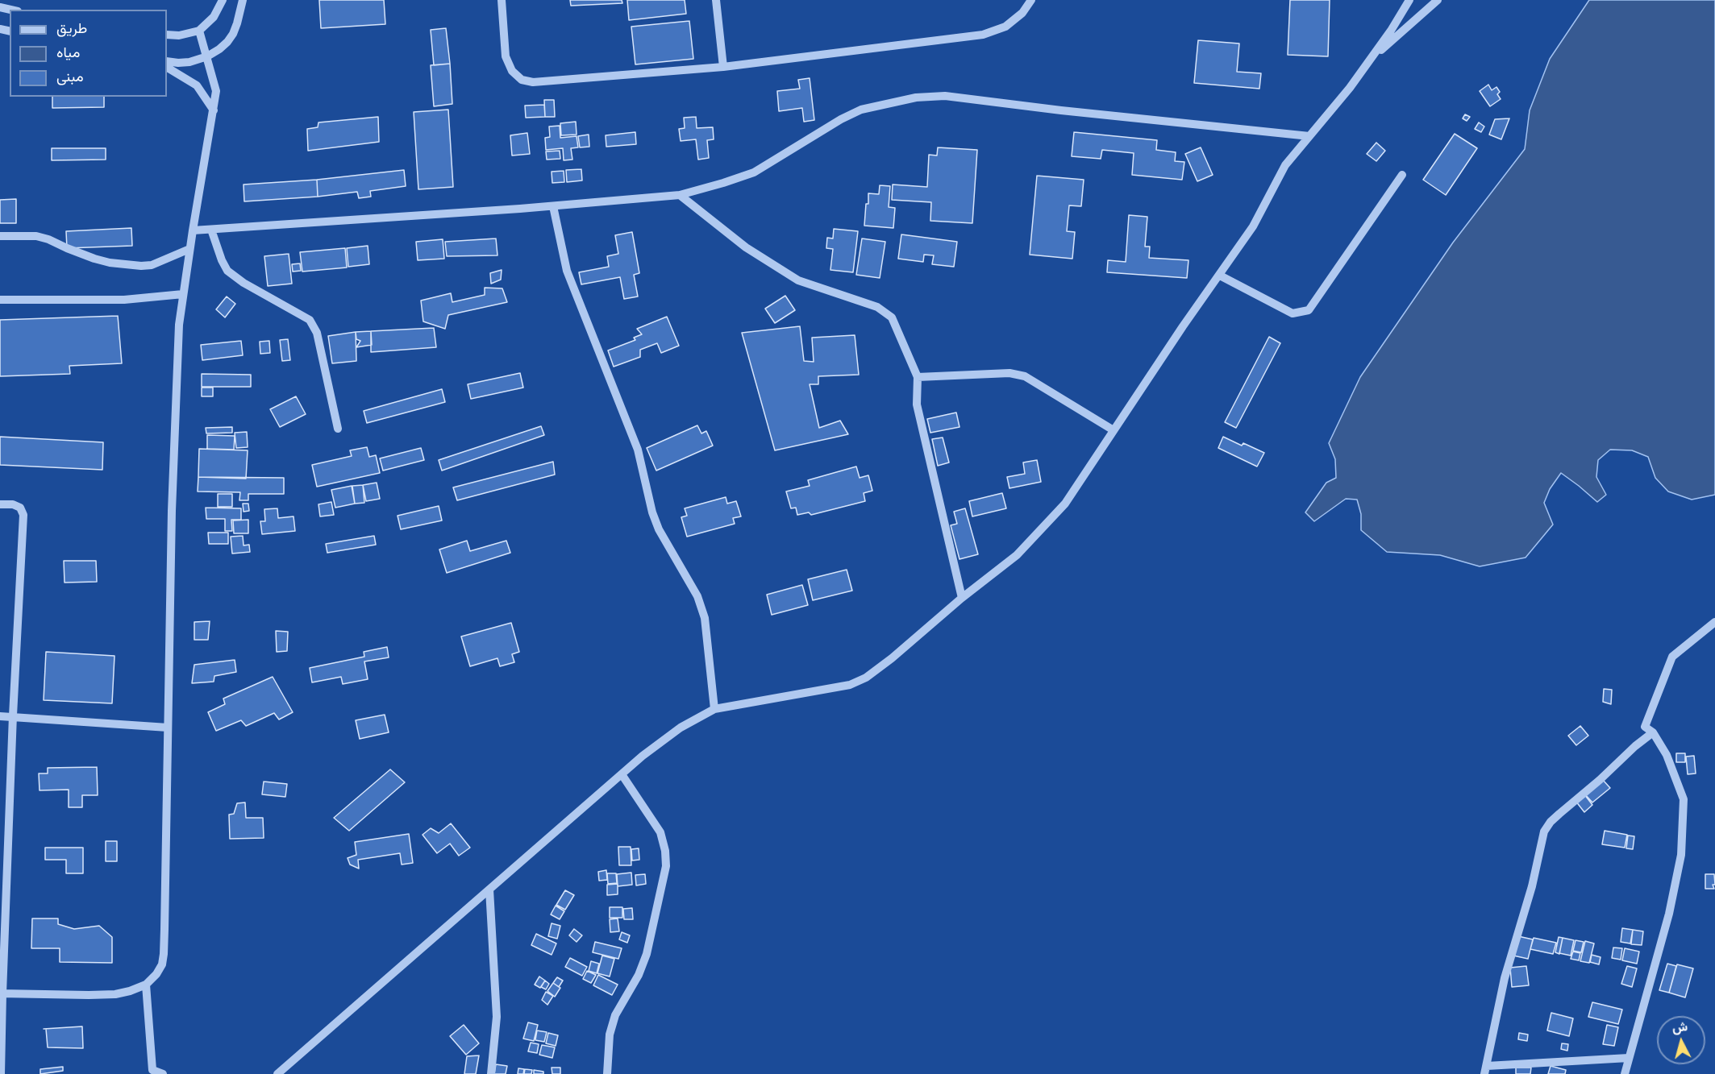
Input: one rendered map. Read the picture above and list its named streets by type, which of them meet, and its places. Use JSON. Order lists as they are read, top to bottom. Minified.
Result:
{"legend":["طريق","مياه","مبنى"],"north":"top"}
